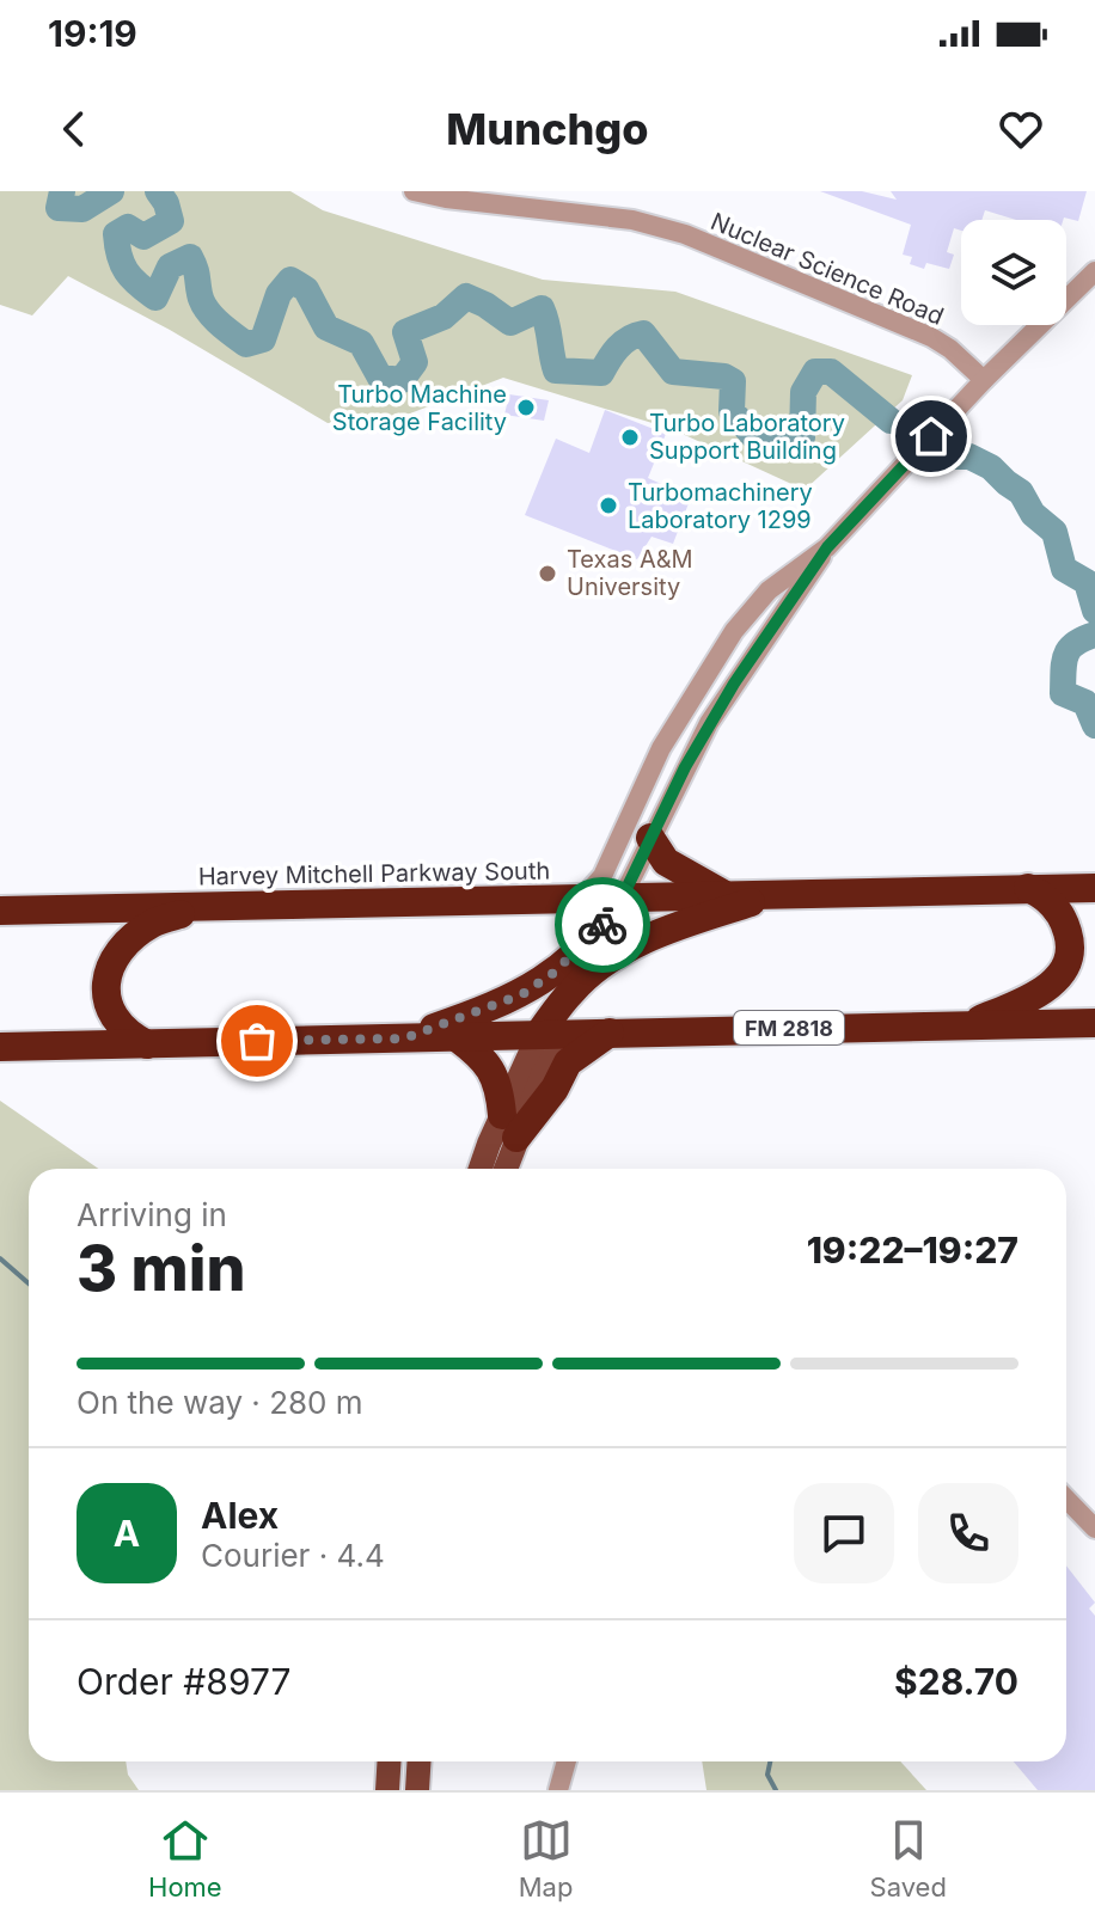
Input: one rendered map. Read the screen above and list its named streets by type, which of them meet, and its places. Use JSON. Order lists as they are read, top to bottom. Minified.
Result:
{"streets":{"highway":["Harvey Mitchell Parkway South","FM 2818"],"street":["Nuclear Science Road"]},"places":["Turbo Machine Storage Facility","Turbo Laboratory Support Building","Turbomachinery Laboratory 1299","Texas A&M University"],"page":{"status":"19:19","header":"Munchgo","heading":["3 min","Arriving in","19:22–19:27"],"panel":["Alex","Courier · 4.4","Order #8977","$28.70"],"bar":"On the way · 280 m","round":"A","tabs":["Home","Map","Saved"]}}
